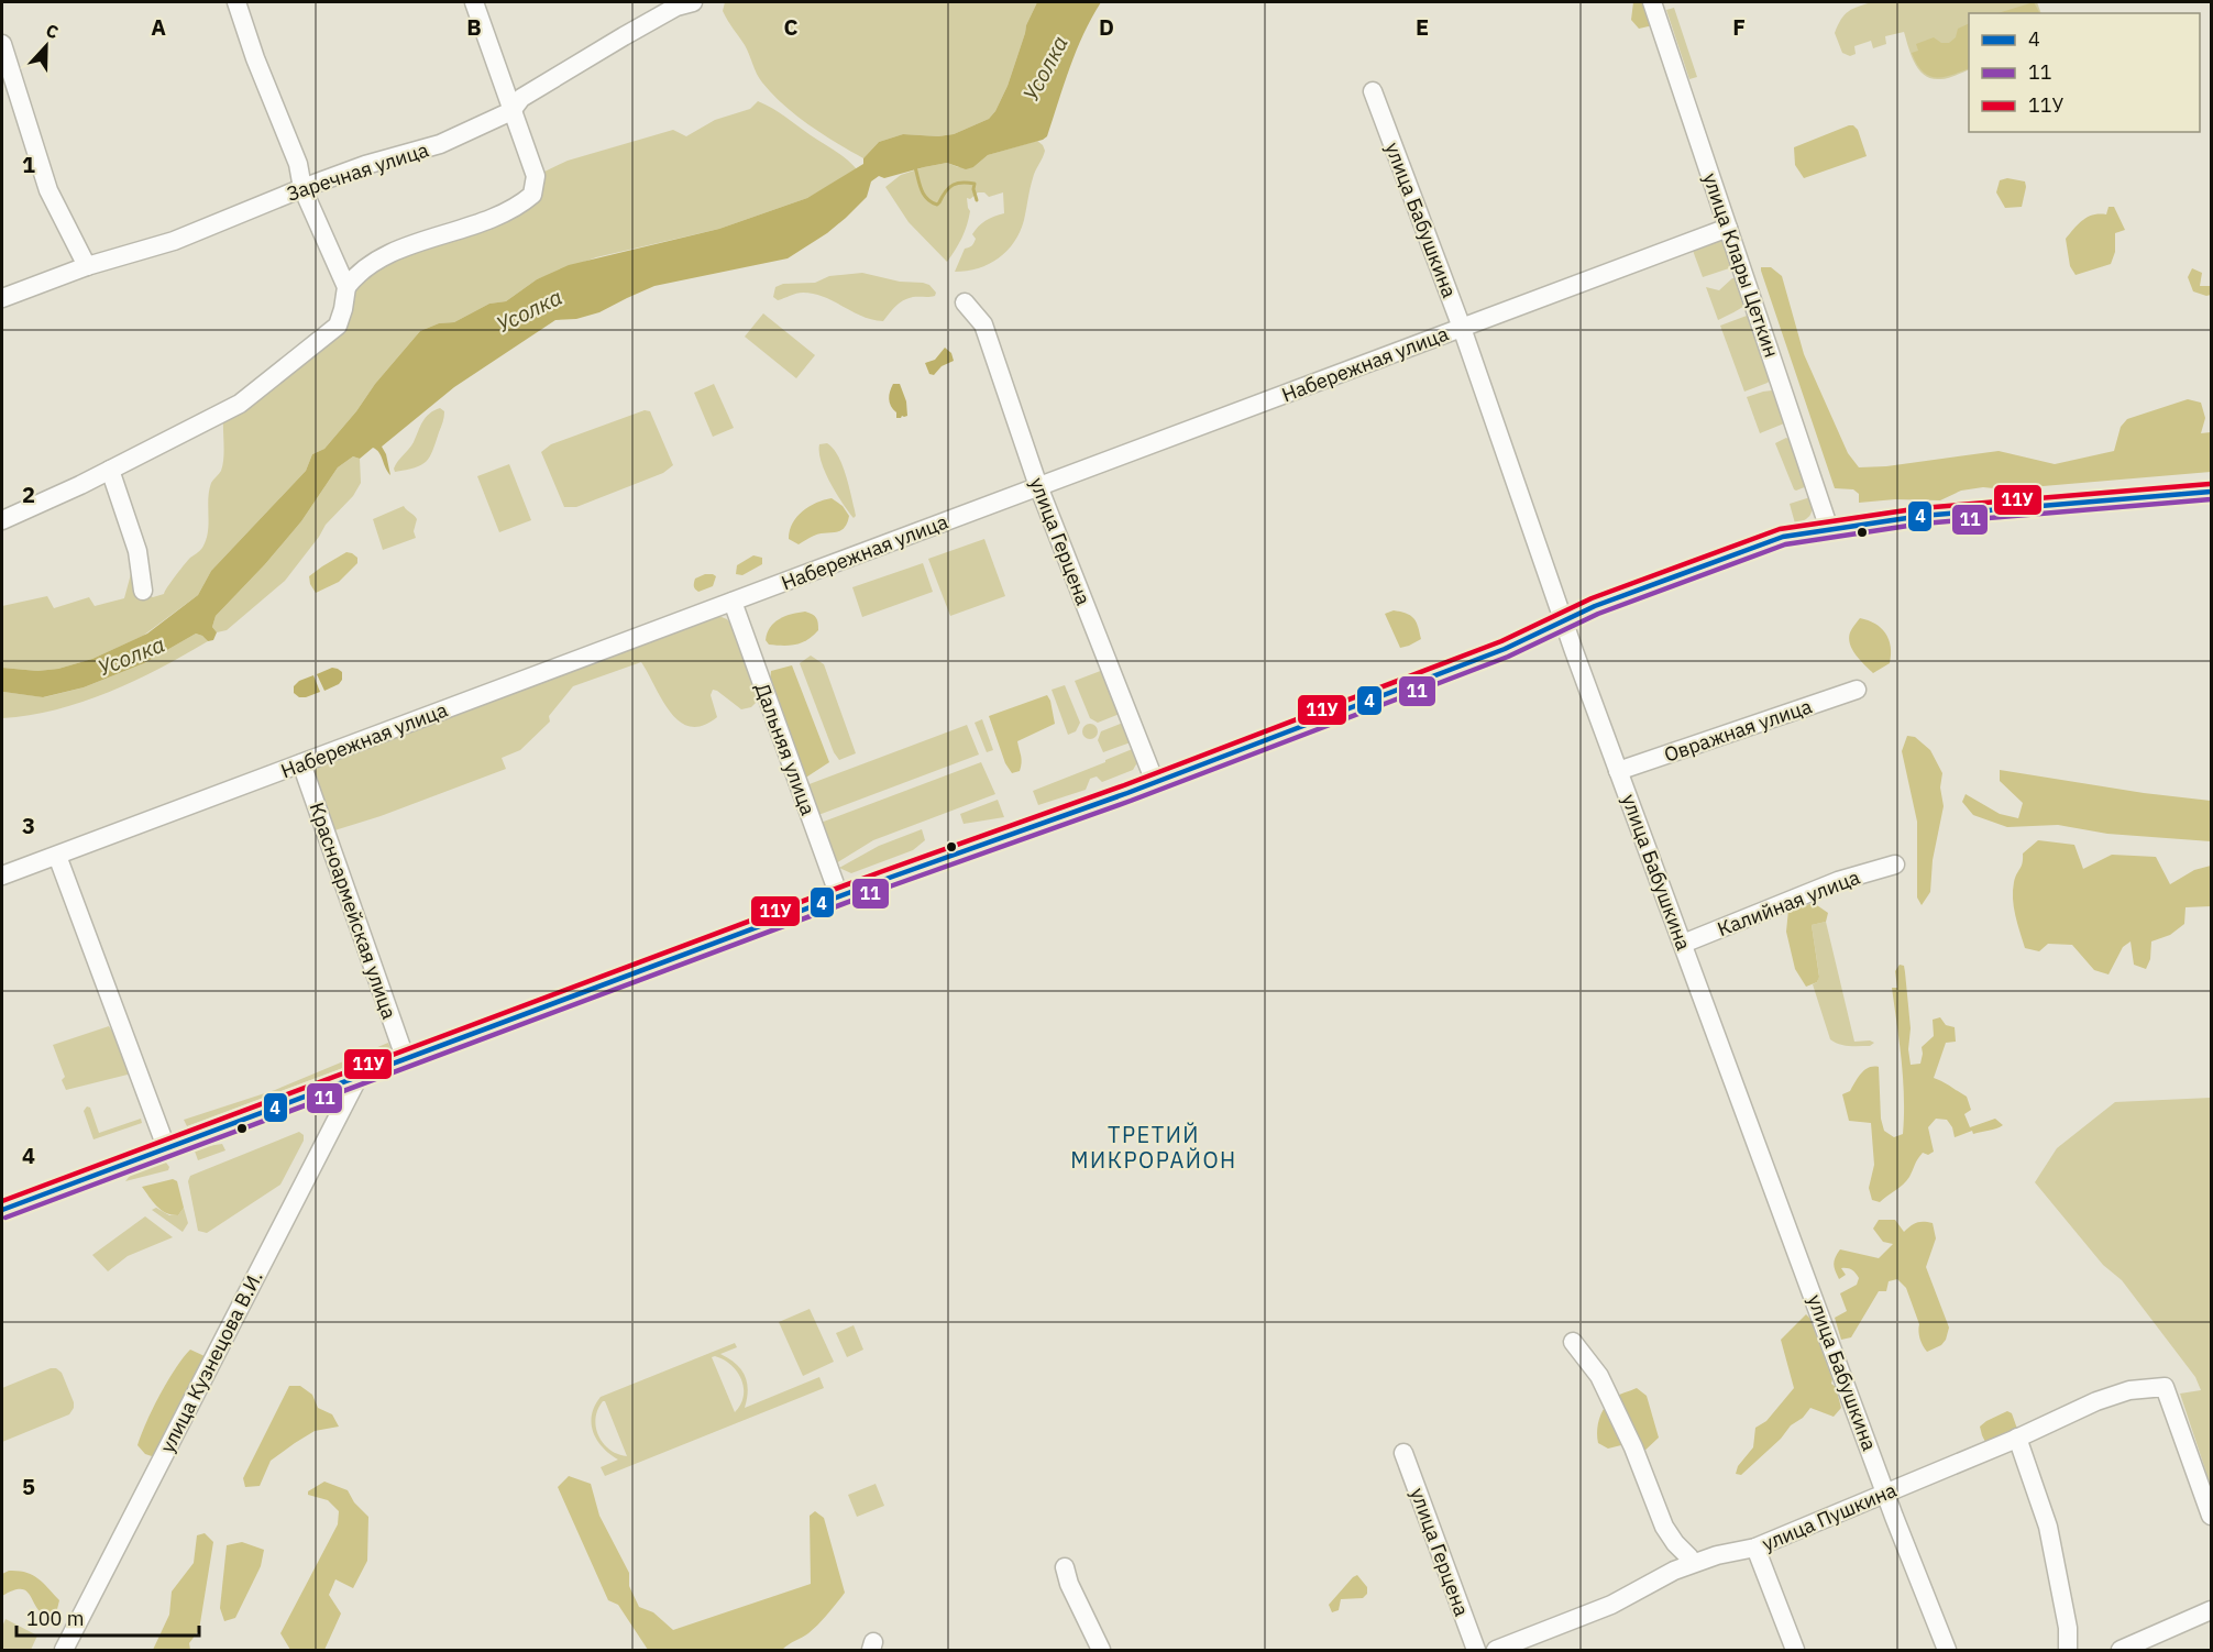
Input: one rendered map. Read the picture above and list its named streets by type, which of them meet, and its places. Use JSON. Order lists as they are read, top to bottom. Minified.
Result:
{"streets":{"street":["Заречная улица","улица Бабушкина","улица Клары Цеткин","Набережная улица","улица Герцена","Овражная улица","Дальняя улица","Калийная улица","Красноармейская улица","улица Кузнецова В.И.","улица Пушкина"]},"crossings":[["улица Бабушкина","Набережная улица"],["улица Бабушкина","Овражная улица"],["улица Бабушкина","Калийная улица"],["улица Бабушкина","улица Пушкина"],["улица Клары Цеткин","Набережная улица"],["Набережная улица","улица Герцена"],["Набережная улица","Дальняя улица"],["Набережная улица","Красноармейская улица"]],"districts":["ТРЕТИЙ МИКРОРАЙОН"],"water":["Усолка"],"lines":["transit line 11У","transit line 4","transit line 11"],"legend":["4","11","11У"],"scale_bar":"100 m","north":"top","grid":{"columns":["A","B","C","D","E","F"],"rows":["1","2","3","4","5"]}}
